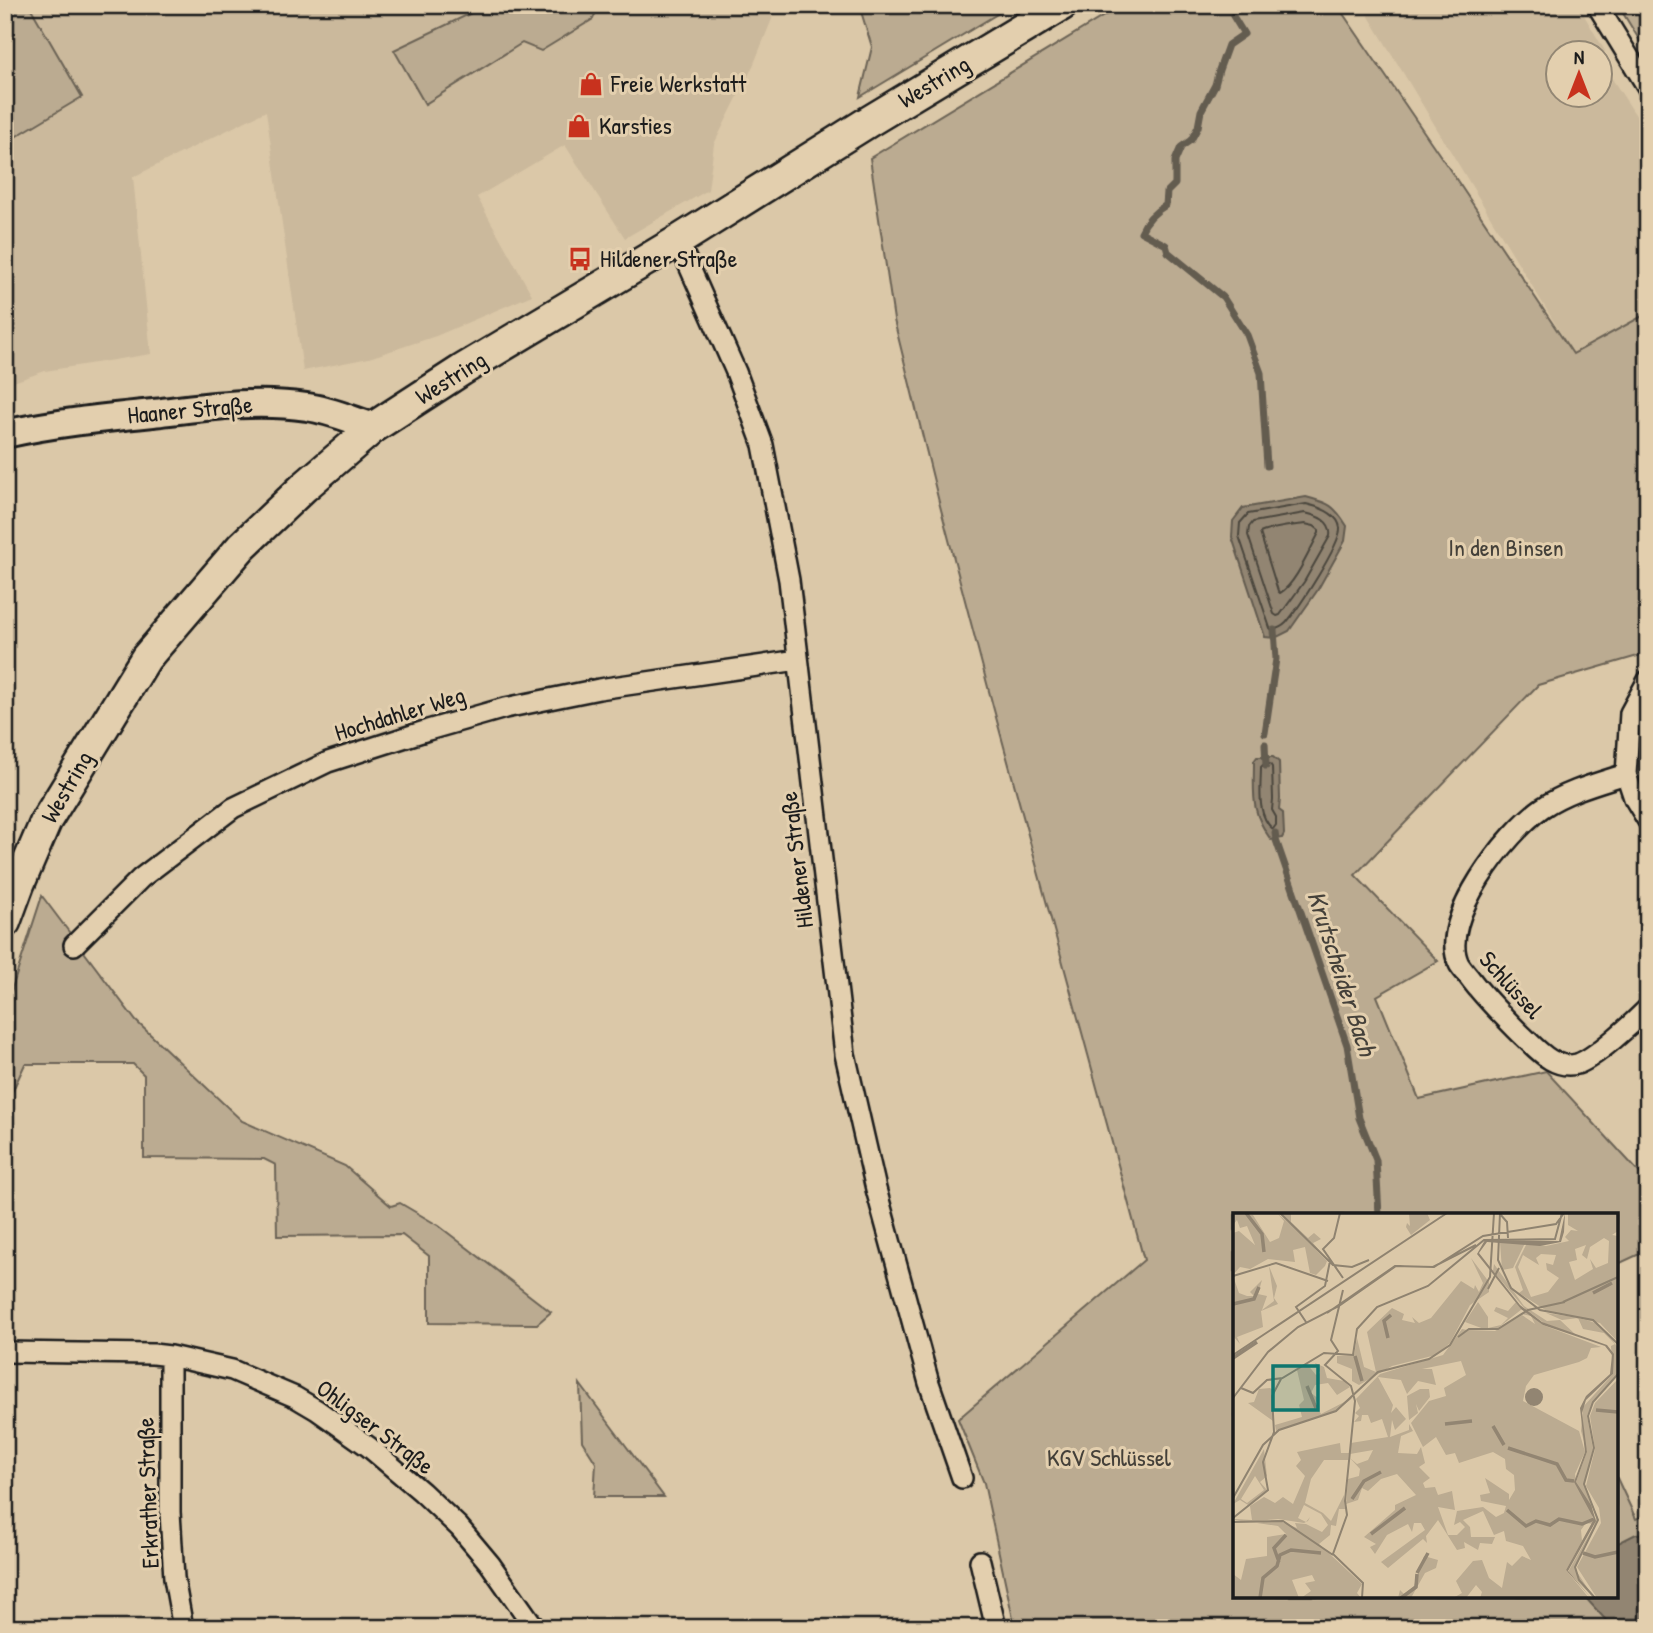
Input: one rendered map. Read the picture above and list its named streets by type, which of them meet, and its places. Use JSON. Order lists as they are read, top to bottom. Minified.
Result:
{"streets":{"main road":["Westring","Haaner Straße"],"street":["Hochdahler Weg","Hildener Straße","Schlüssel","Ohligser Straße","Erkrather Straße"]},"crossings":[["Westring","Haaner Straße"],["Westring","Hildener Straße"],["Hochdahler Weg","Hildener Straße"],["Ohligser Straße","Erkrather Straße"]],"water":["Krutscheider Bach"],"parks":["In den Binsen","KGV Schlüssel"],"places":{"shop":["Freie Werkstatt","Karsties"],"bus stop":["Hildener Straße"]},"north":"top"}
